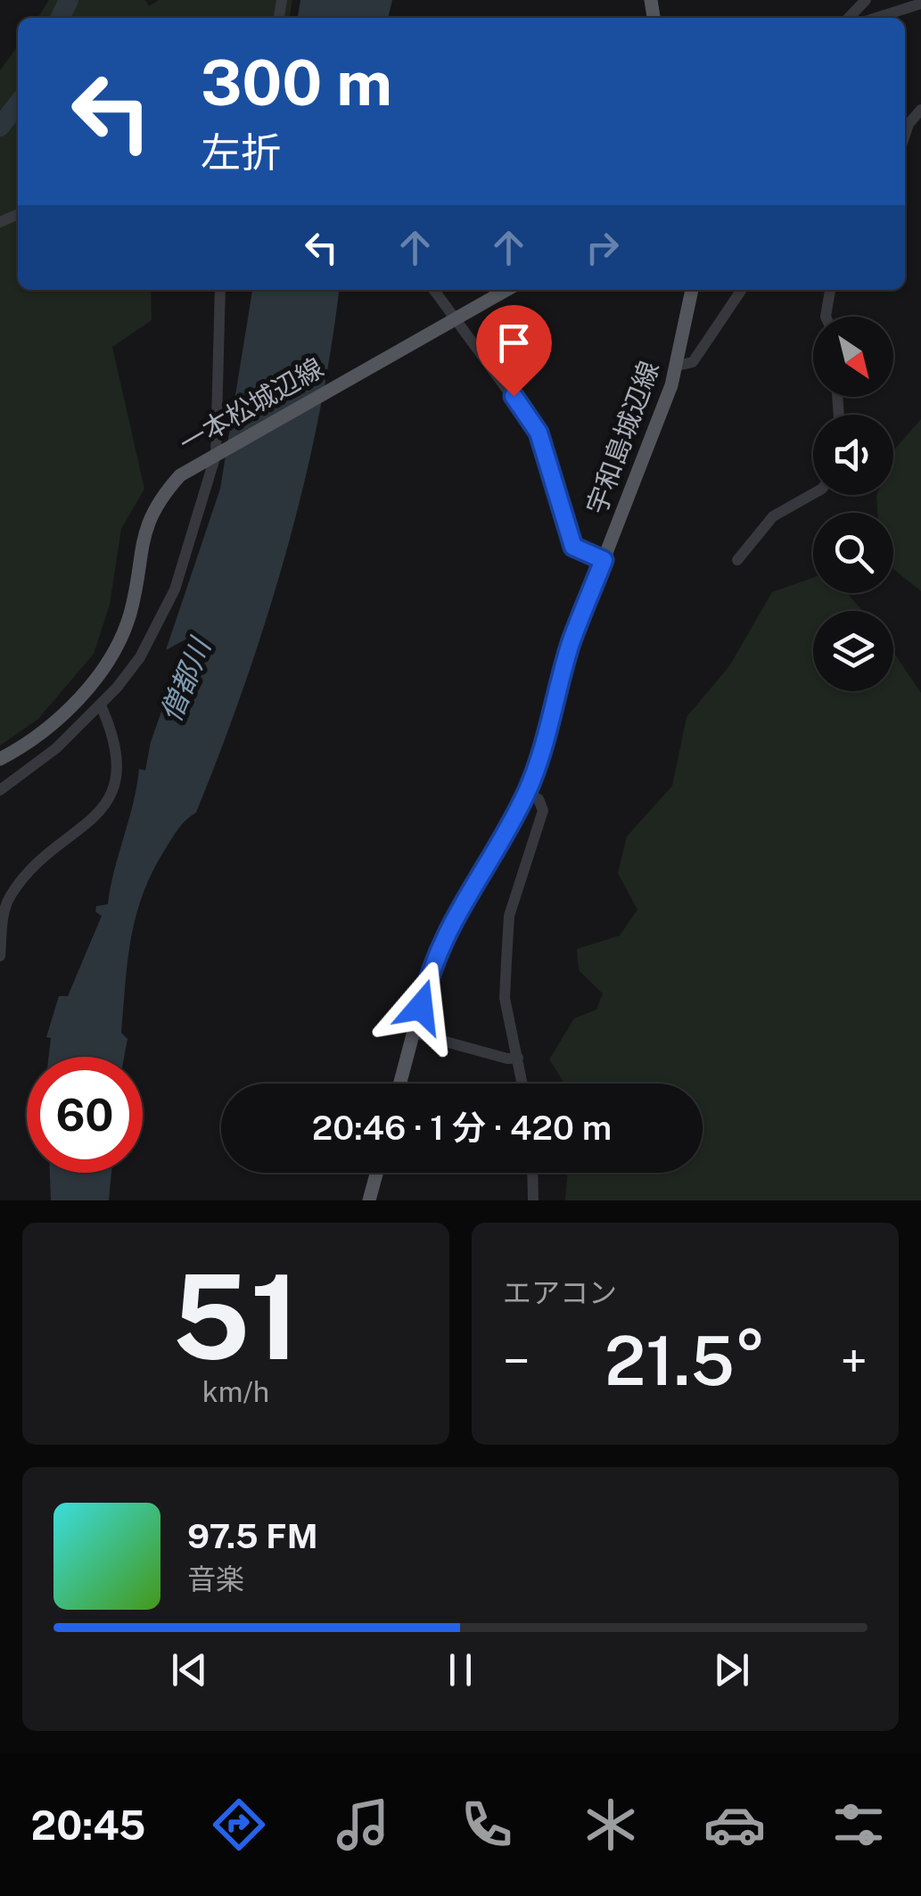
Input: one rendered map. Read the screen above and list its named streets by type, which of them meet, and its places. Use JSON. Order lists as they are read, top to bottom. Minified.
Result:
{"streets":{"main road":["一本松城辺線","宇和島城辺線"]},"water":["僧都川"],"north":"bottom right","page":{"turn":["300 m","左折"],"limit":"60","trip":"20:46 · 1 分 · 420 m","tile":[["51","km/h"],"エアコン"],"heat":["−","21.5°","+"],"song":["97.5 FM","音楽"],"tabs":"20:45"}}
